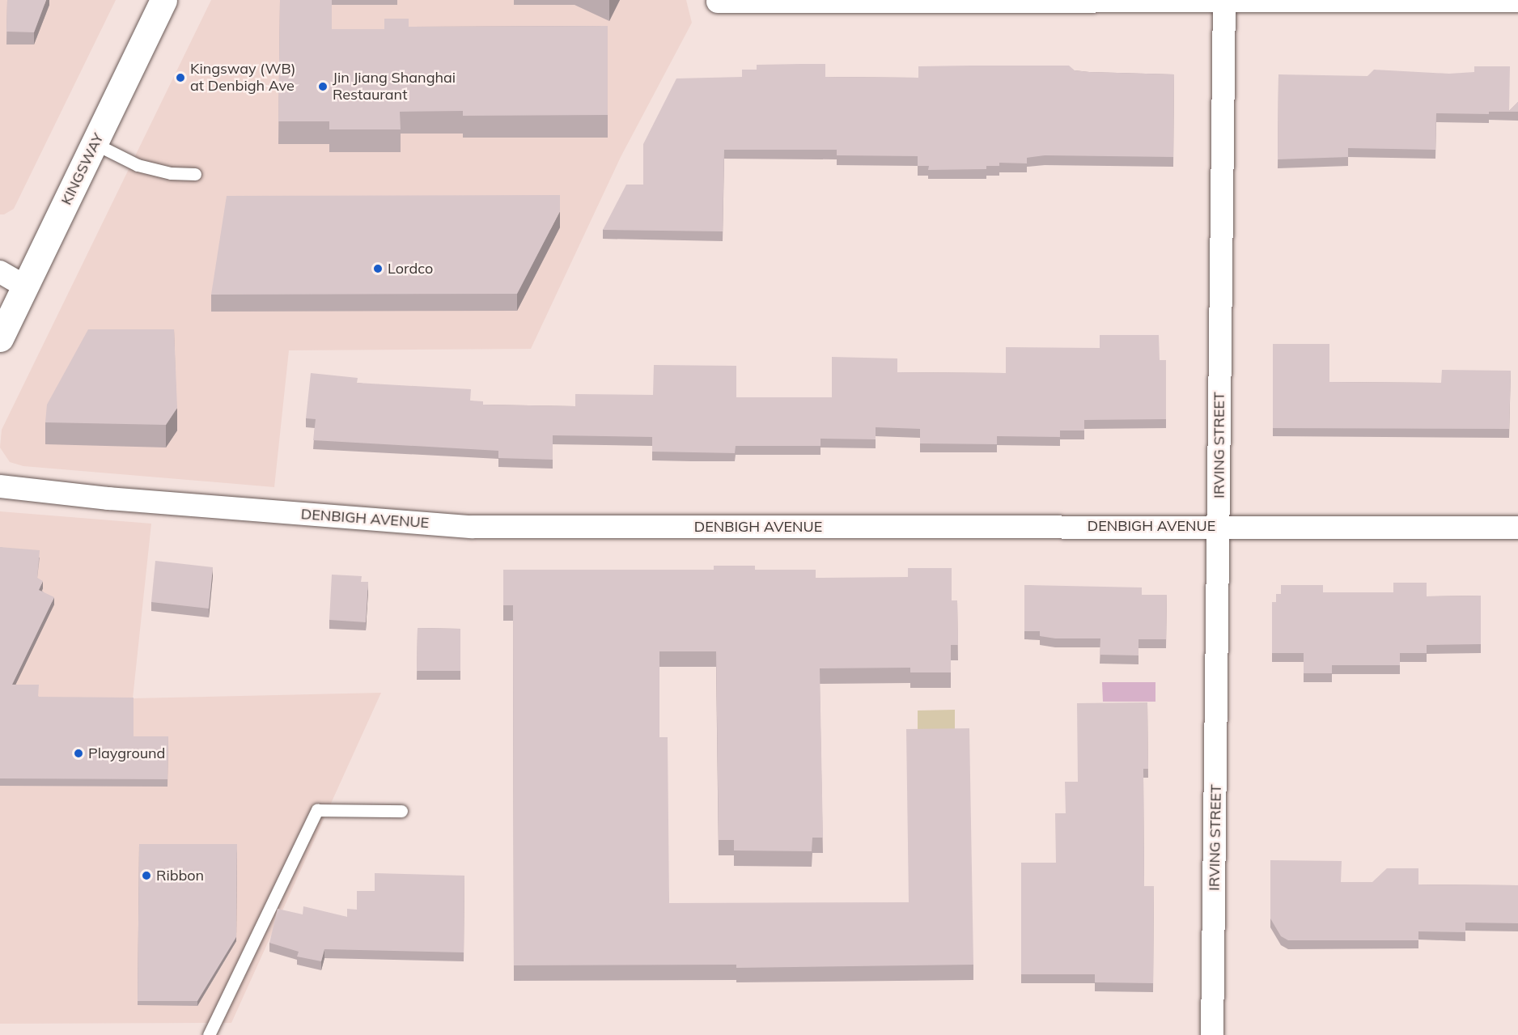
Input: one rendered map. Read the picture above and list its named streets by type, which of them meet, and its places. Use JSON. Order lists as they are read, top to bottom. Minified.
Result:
{"streets":{"main road":["KINGSWAY"],"street":["IRVING STREET","DENBIGH AVENUE"]},"crossings":[["IRVING STREET","DENBIGH AVENUE"]],"places":["Kingsway (WB) at Denbigh Ave","Jin Jiang Shanghai Restaurant","Lordco","Playground","Ribbon"]}
